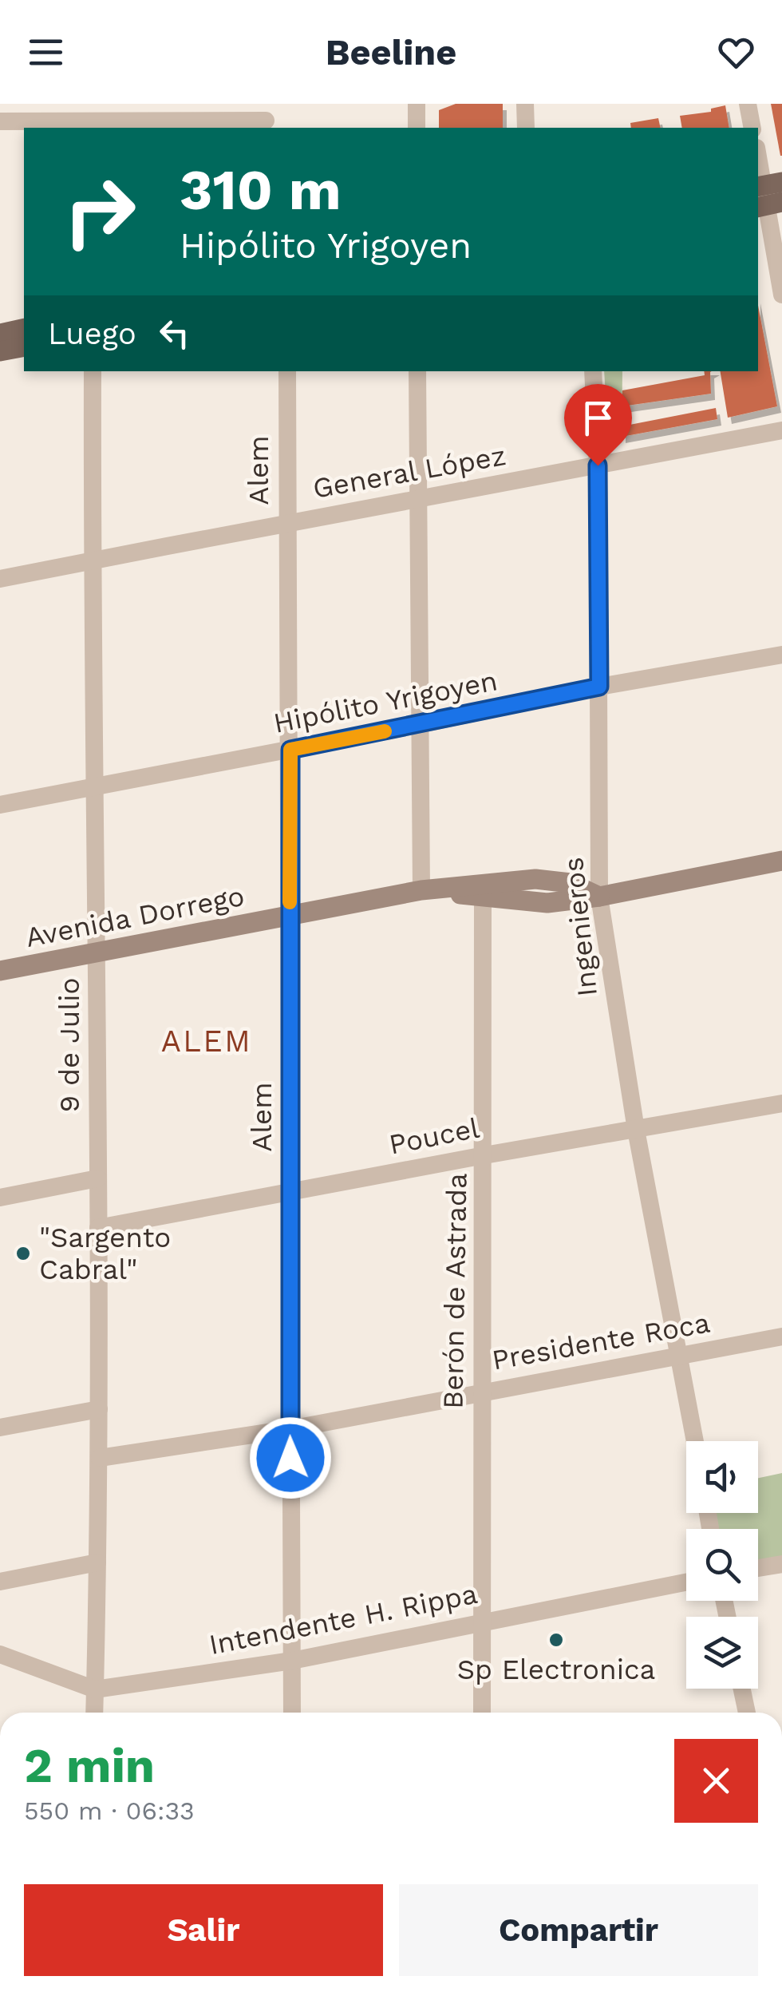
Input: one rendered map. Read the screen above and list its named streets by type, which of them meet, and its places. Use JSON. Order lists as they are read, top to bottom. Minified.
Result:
{"streets":{"main road":["Avenida Dorrego"],"street":["Alem","General López","Hipólito Yrigoyen","Ingenieros","9 de Julio","Poucel","Berón de Astrada","Presidente Roca","Intendente H. Rippa"]},"crossings":[["Alem","General López"],["Alem","Hipólito Yrigoyen"],["Alem","Avenida Dorrego"],["Alem","Poucel"],["Alem","Presidente Roca"],["Alem","Intendente H. Rippa"],["General López","Ingenieros"],["General López","9 de Julio"],["Hipólito Yrigoyen","Ingenieros"],["Hipólito Yrigoyen","9 de Julio"],["Avenida Dorrego","Ingenieros"],["Avenida Dorrego","9 de Julio"],["Avenida Dorrego","Berón de Astrada"],["Ingenieros","Poucel"],["Ingenieros","Presidente Roca"],["9 de Julio","Poucel"],["9 de Julio","Presidente Roca"],["9 de Julio","Intendente H. Rippa"],["Poucel","Berón de Astrada"],["Berón de Astrada","Presidente Roca"],["Berón de Astrada","Intendente H. Rippa"]],"districts":["ALEM"],"places":["\"Sargento Cabral\"","Sp Electronica"],"page":{"header":"Beeline","turn":["310 m","Hipólito Yrigoyen"],"then":"Luego","heading":["2 min","550 m · 06:33"],"buttons":["Salir","Compartir"]}}
